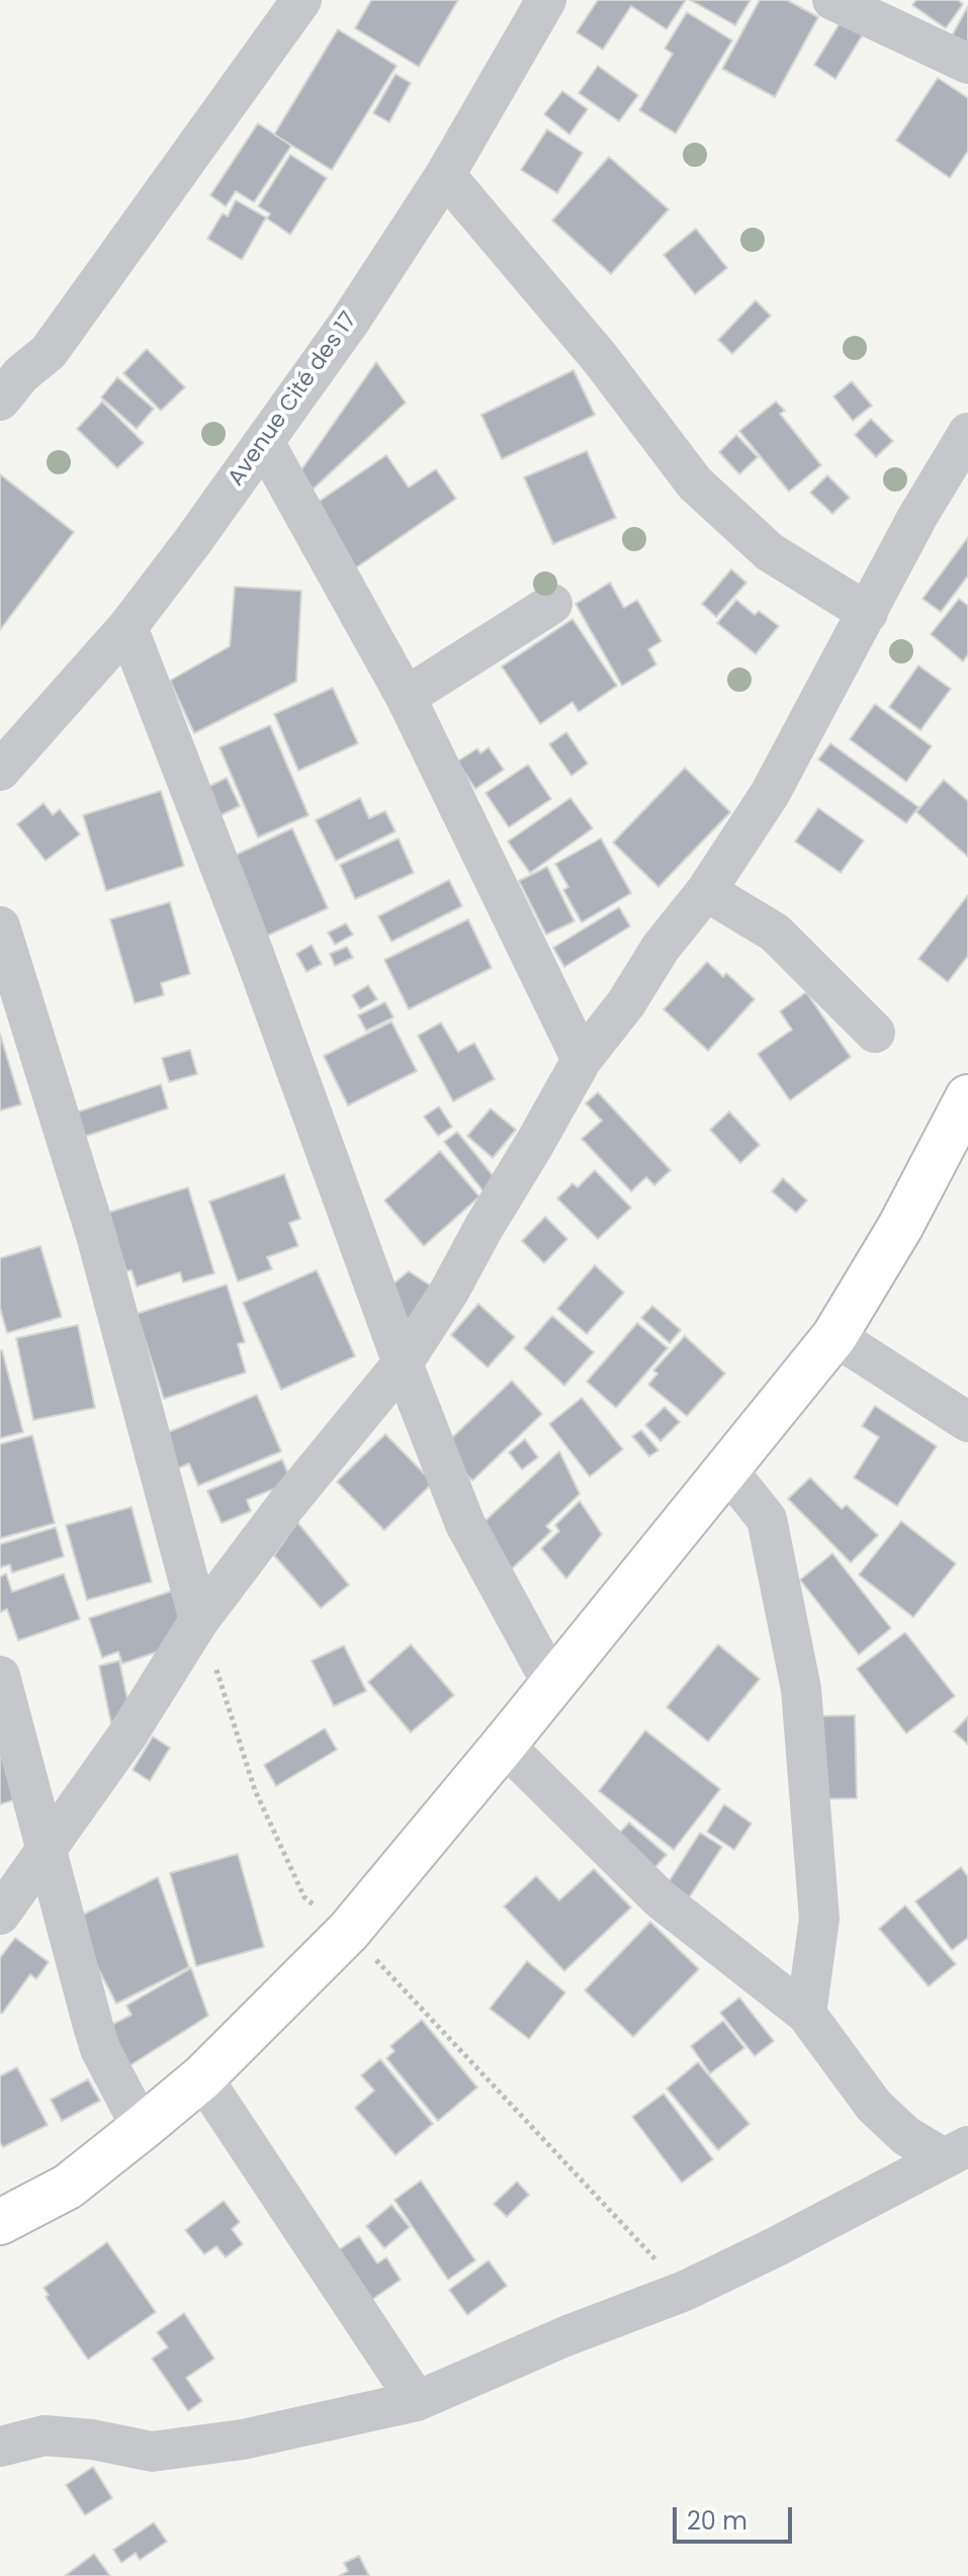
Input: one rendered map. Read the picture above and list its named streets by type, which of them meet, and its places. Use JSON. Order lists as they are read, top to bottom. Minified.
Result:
{"streets":{"street":["Avenue Cité des 17"]},"scale_bar":"20 m"}
